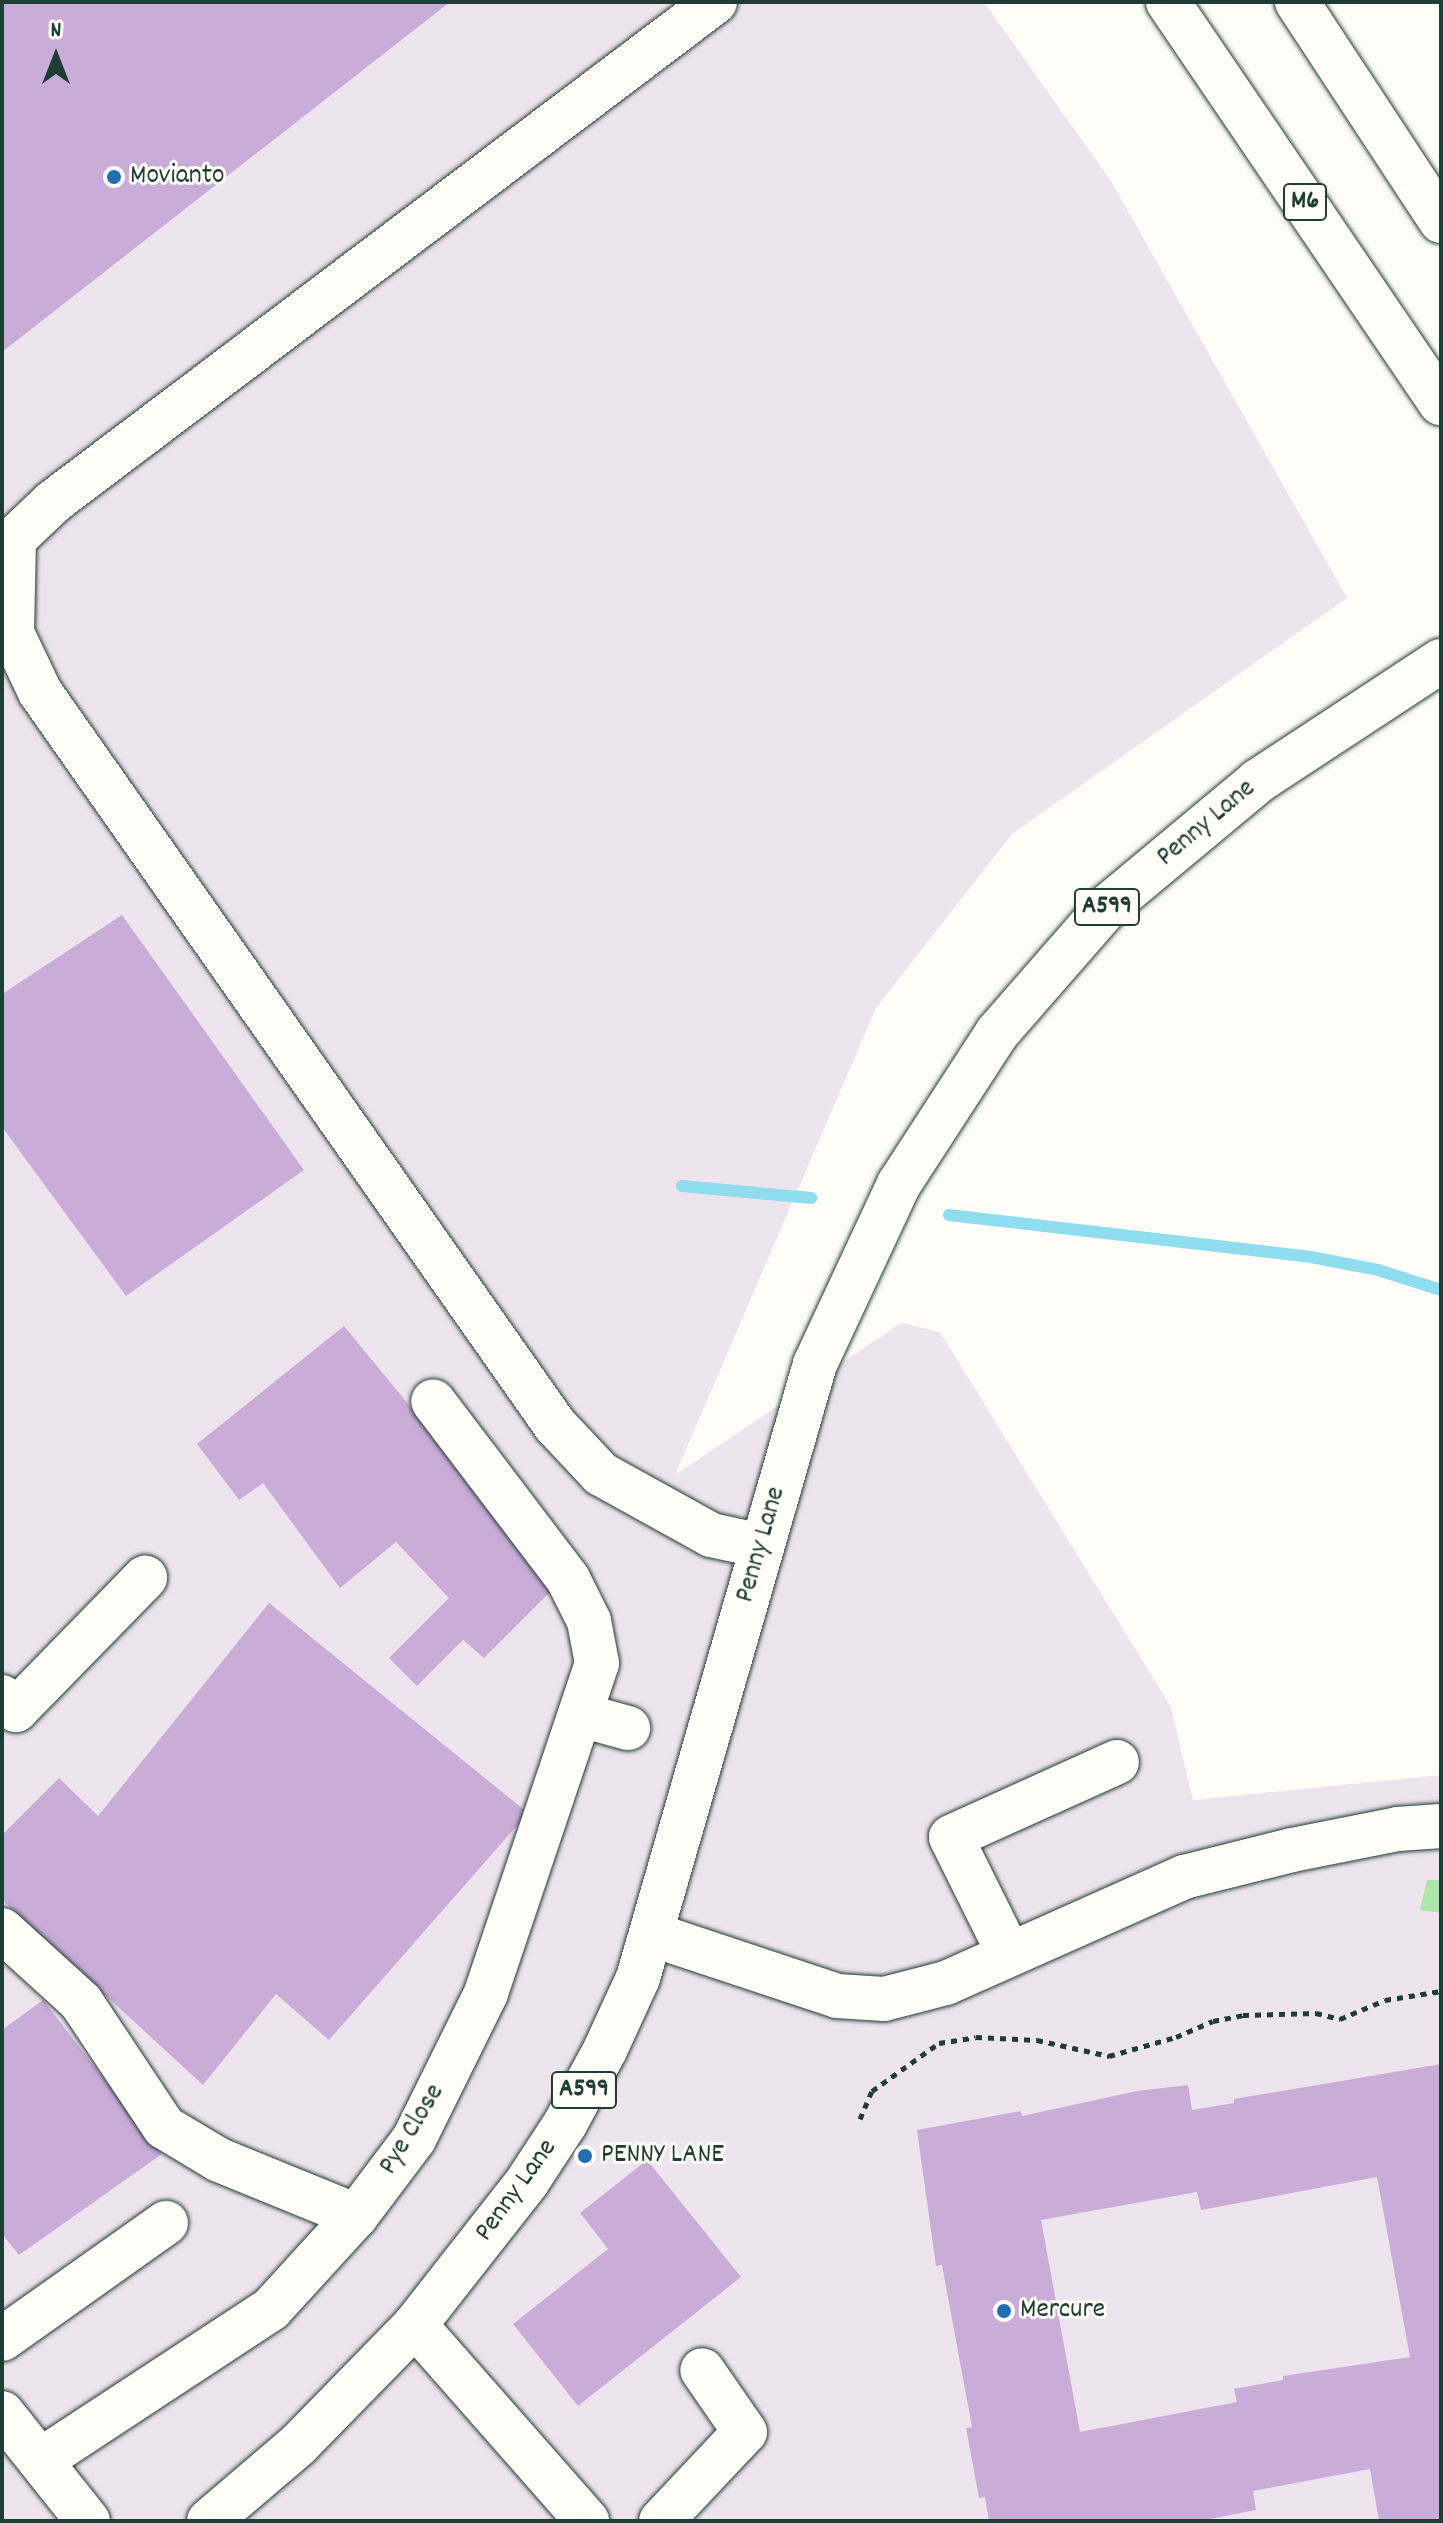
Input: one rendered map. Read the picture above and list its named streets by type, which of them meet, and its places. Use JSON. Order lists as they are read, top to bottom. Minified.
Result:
{"streets":{"main road":["M6","Penny Lane","A599","Pye Close"]},"places":["Movianto","PENNY LANE","Mercure"],"north":"top"}
